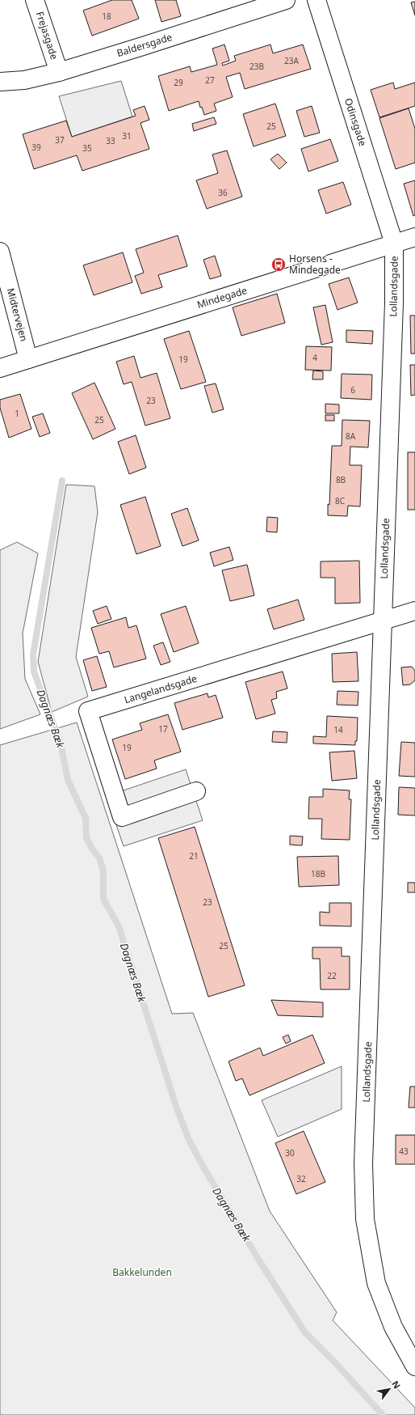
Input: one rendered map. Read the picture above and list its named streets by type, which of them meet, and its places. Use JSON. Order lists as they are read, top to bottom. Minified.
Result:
{"streets":{"street":["Frejasgade","Baldersgade","Odinsgade","Lollandsgade","Mindegade","Midtervejen","Langelandsgade"]},"crossings":[["Frejasgade","Baldersgade"],["Odinsgade","Lollandsgade"],["Odinsgade","Mindegade"],["Lollandsgade","Mindegade"],["Lollandsgade","Langelandsgade"],["Mindegade","Midtervejen"]],"water":["Dagnæs Bæk"],"parks":["Bakkelunden"],"places":{"bus stop":["Horsens - Mindegade"]},"house_numbers":["18","23A","23B","27","29","25","31","37","33","39","35","36","4","19","6","23","1","25","8A","8B","8C","17","14","19","21","18B","23","25","22","43","30","32"],"north":"top right"}
